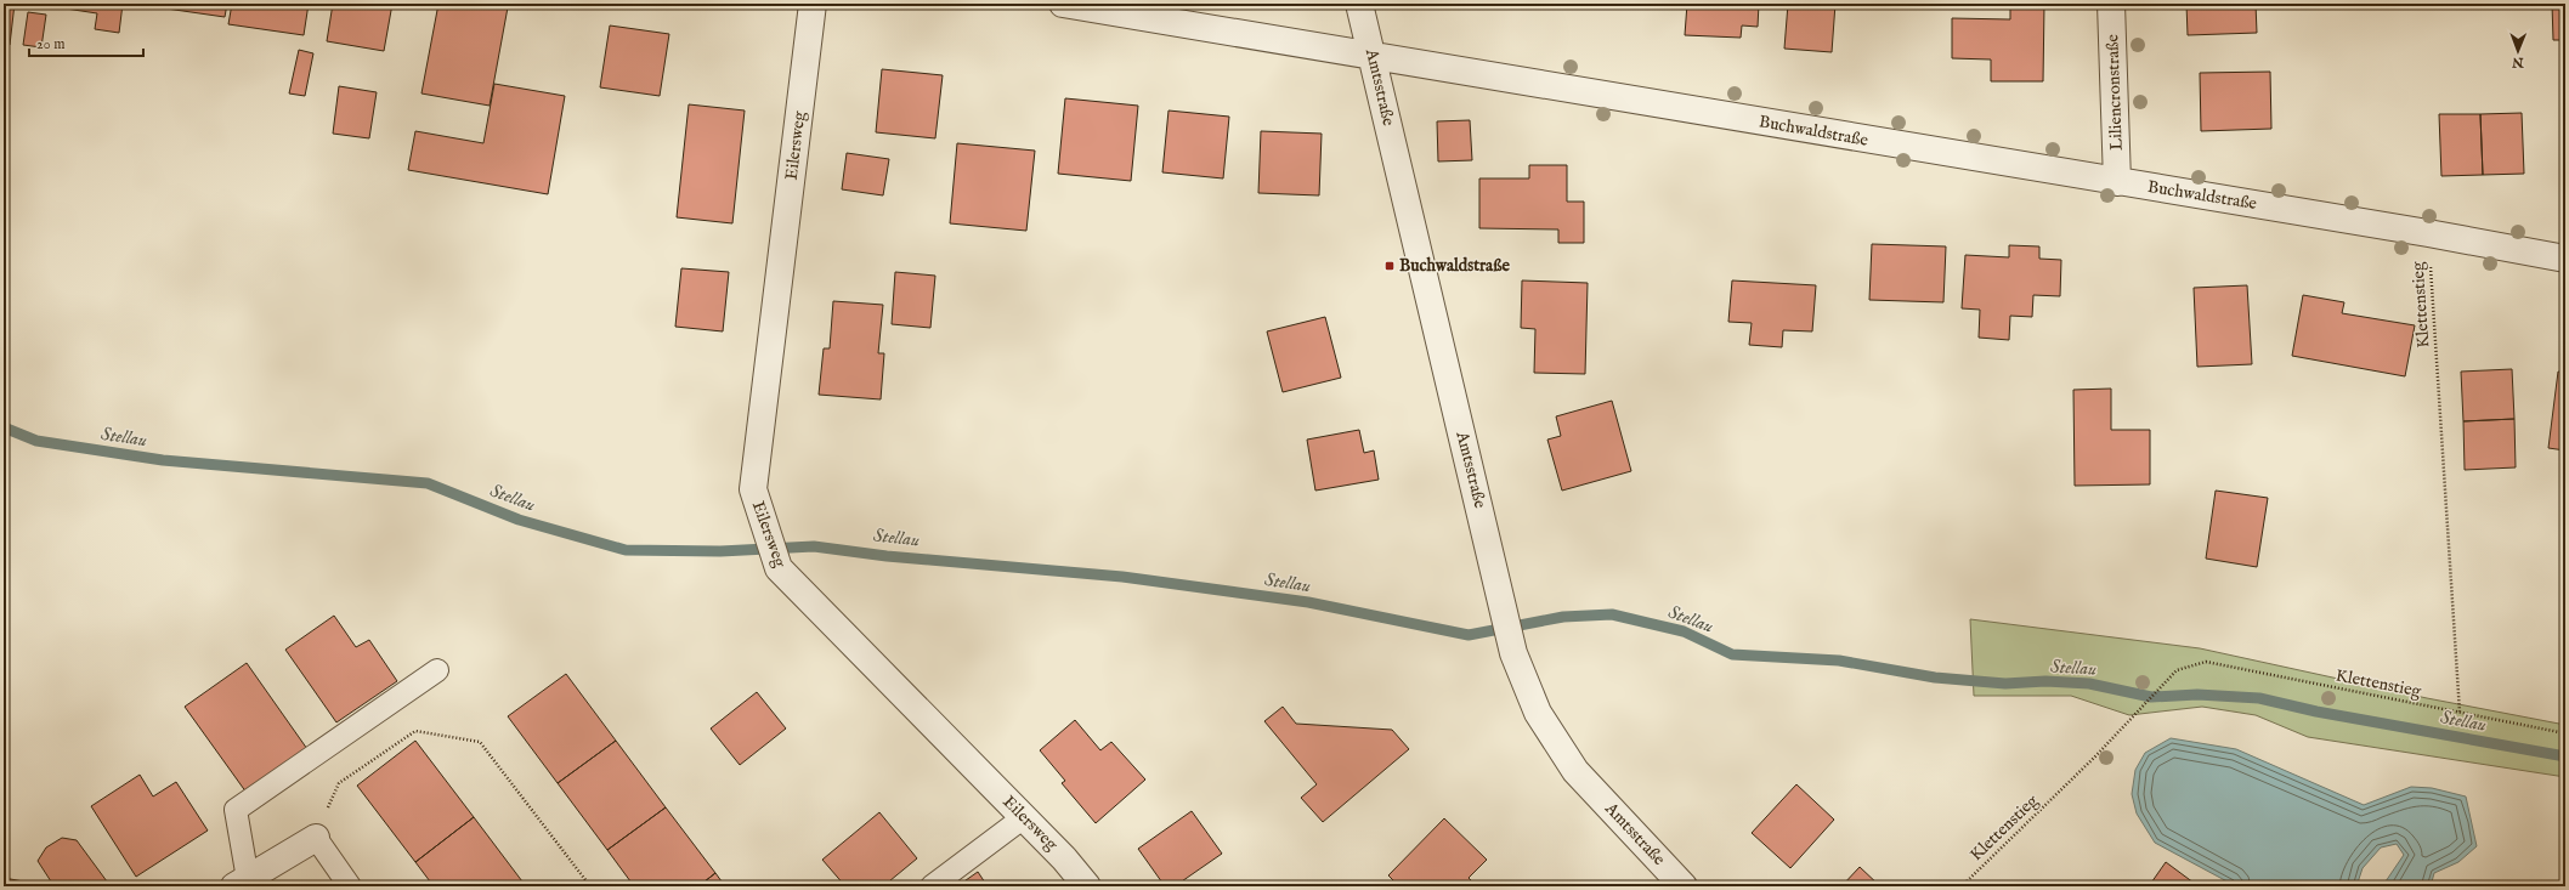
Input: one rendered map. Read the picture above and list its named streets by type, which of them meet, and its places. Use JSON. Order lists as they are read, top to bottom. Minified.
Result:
{"streets":{"street":["Amtsstraße","Liliencronstraße","Buchwaldstraße","Eilersweg"],"path":["Klettenstieg"]},"crossings":[["Amtsstraße","Buchwaldstraße"],["Liliencronstraße","Buchwaldstraße"],["Buchwaldstraße","Klettenstieg"]],"water":["Stellau"],"places":{"transit":["Buchwaldstraße"]},"scale_bar":"20 m","north":"bottom"}
